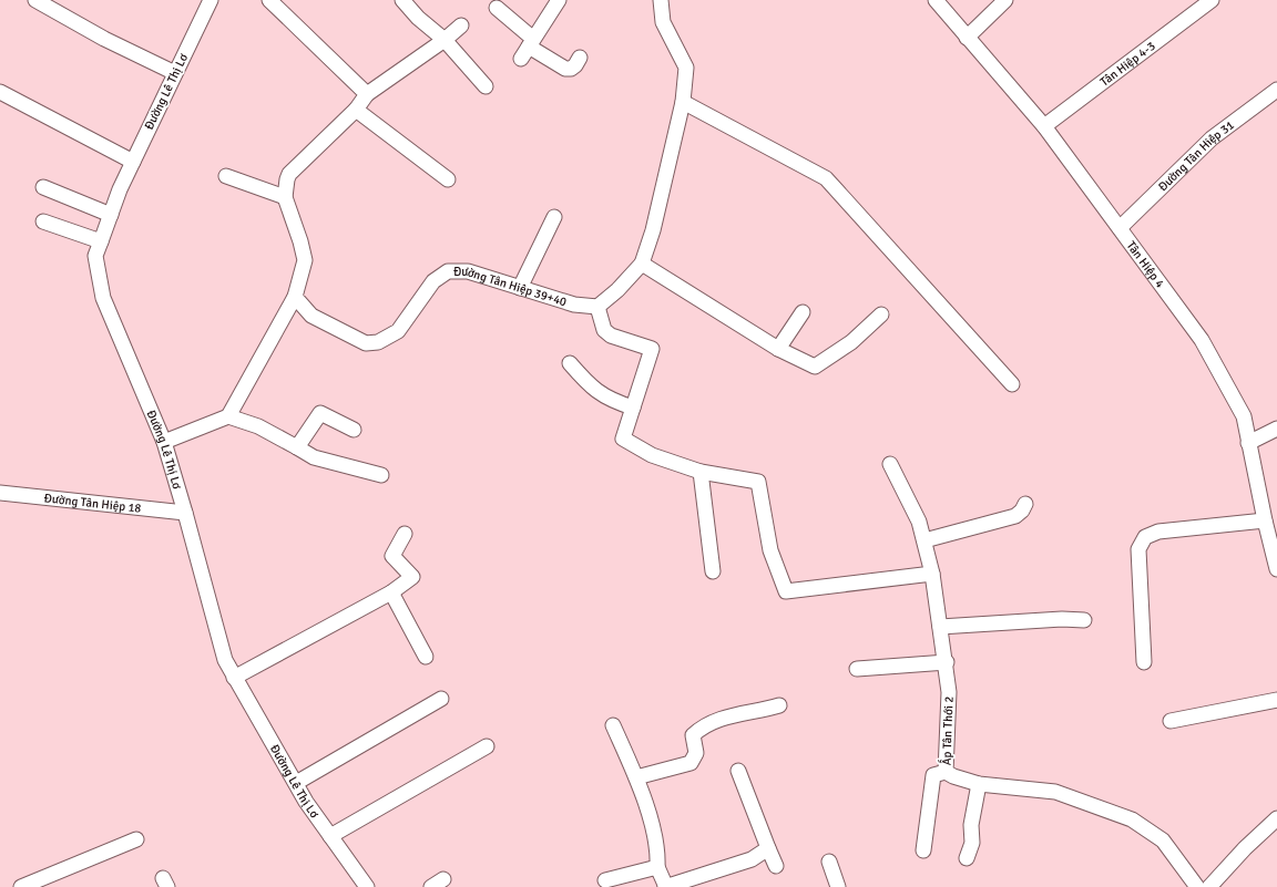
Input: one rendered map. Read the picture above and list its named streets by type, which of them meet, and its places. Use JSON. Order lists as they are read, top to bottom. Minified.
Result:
{"streets":{"street":["Tân Hiệp 4-3","Đường Lê Thị Lơ","Đường Tân Hiệp 31","Tân Hiệp 4","Đường Tân Hiệp 39+40","Đường Tân Hiệp 18","Ấp Tân Thới 2"]},"crossings":[["Tân Hiệp 4-3","Tân Hiệp 4"],["Đường Lê Thị Lơ","Đường Tân Hiệp 18"],["Đường Tân Hiệp 31","Tân Hiệp 4"]]}
